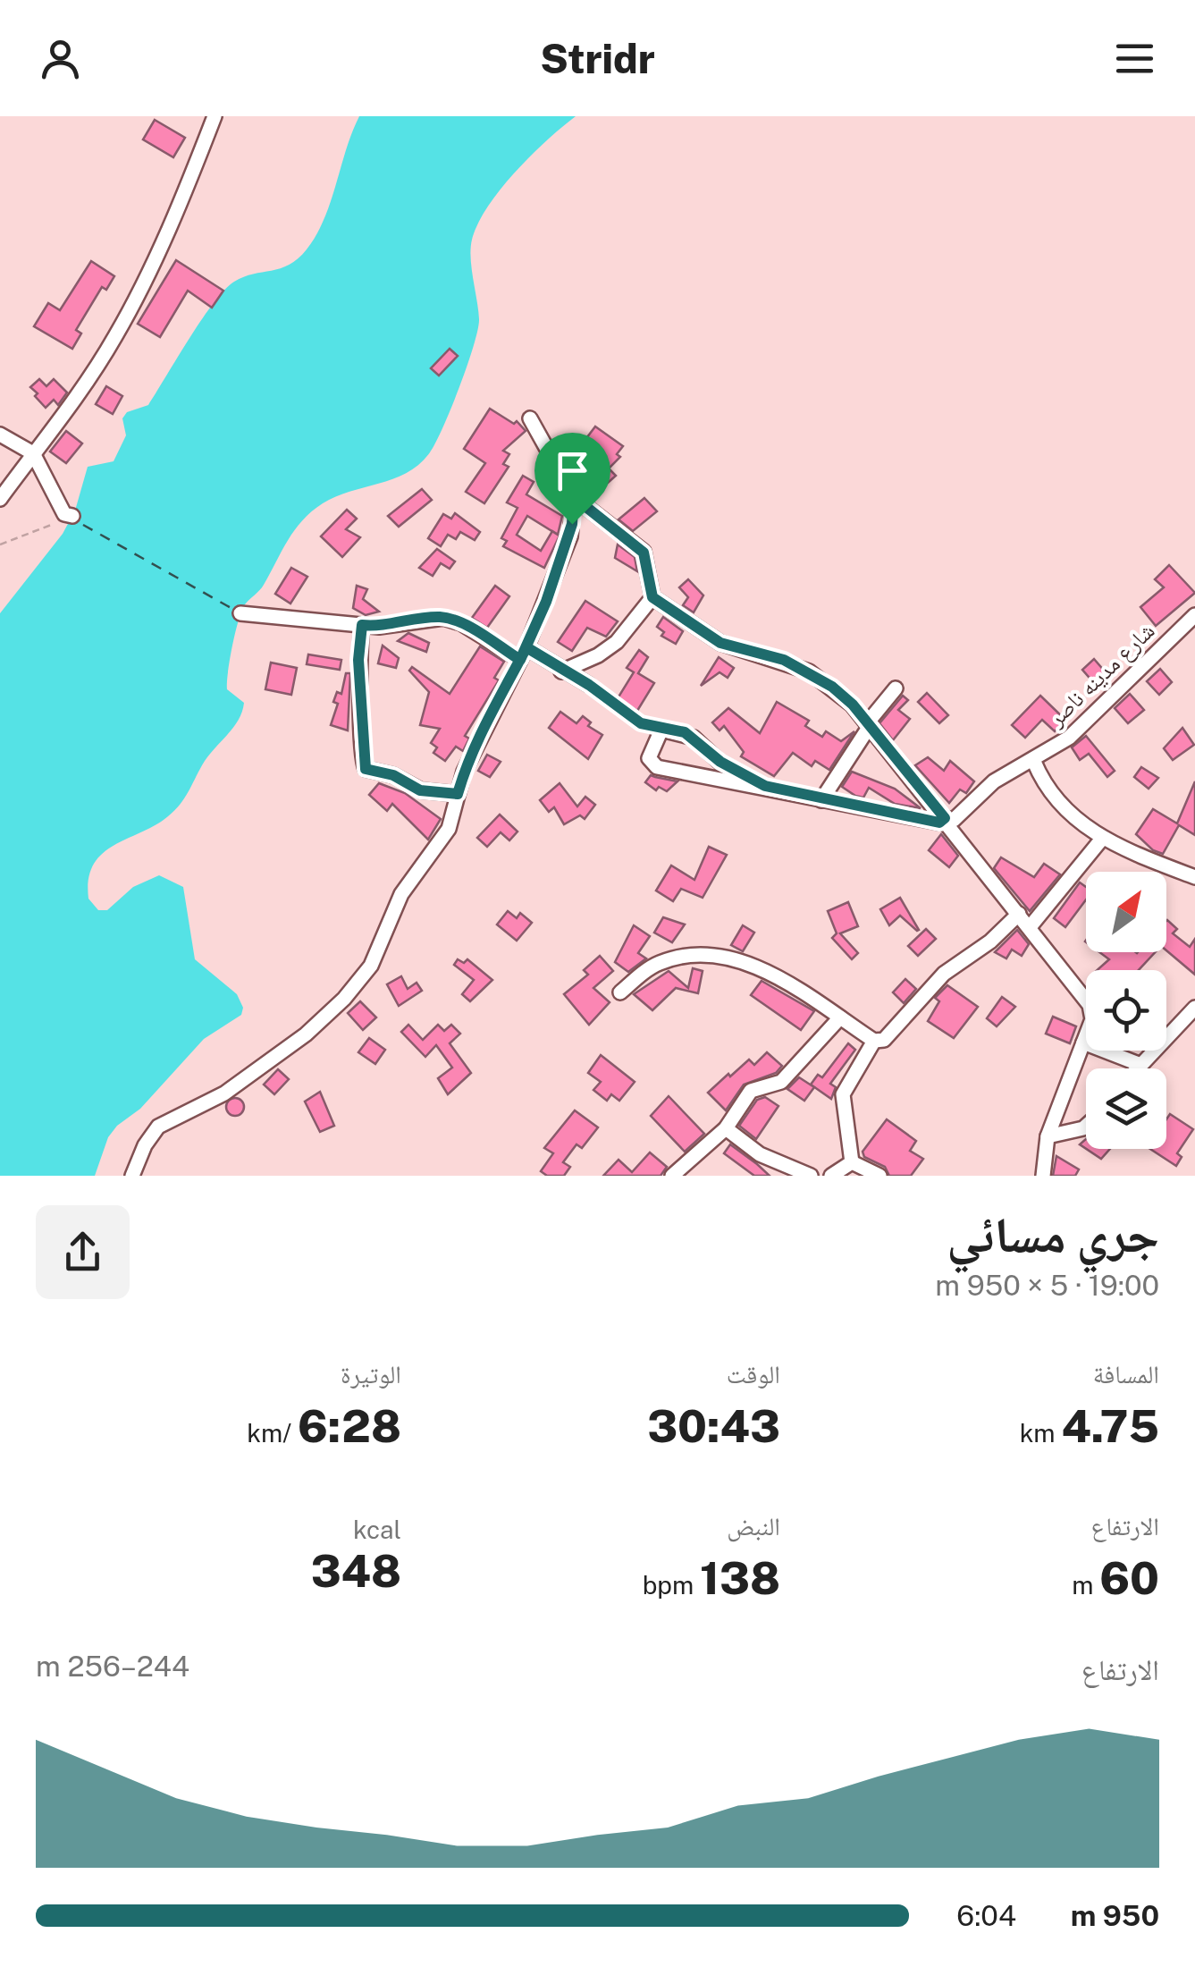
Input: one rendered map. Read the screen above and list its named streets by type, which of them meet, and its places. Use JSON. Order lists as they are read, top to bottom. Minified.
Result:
{"streets":{"street":["شارع مدينه ناصر"]},"north":"top right","page":{"header":"Stridr","heading":["جري مسائي","19:00 · 5 × 950 m"],"stats":[["المسافة","4.75 km"],["الوقت","30:43"],["الوتيرة","6:28 /km"],["الارتفاع","60 m"],["النبض","138 bpm"],["kcal","348"]],"chart":["الارتفاع","244–256 m"],"list":[{"name":"950 m","note":"6:04"}]}}
